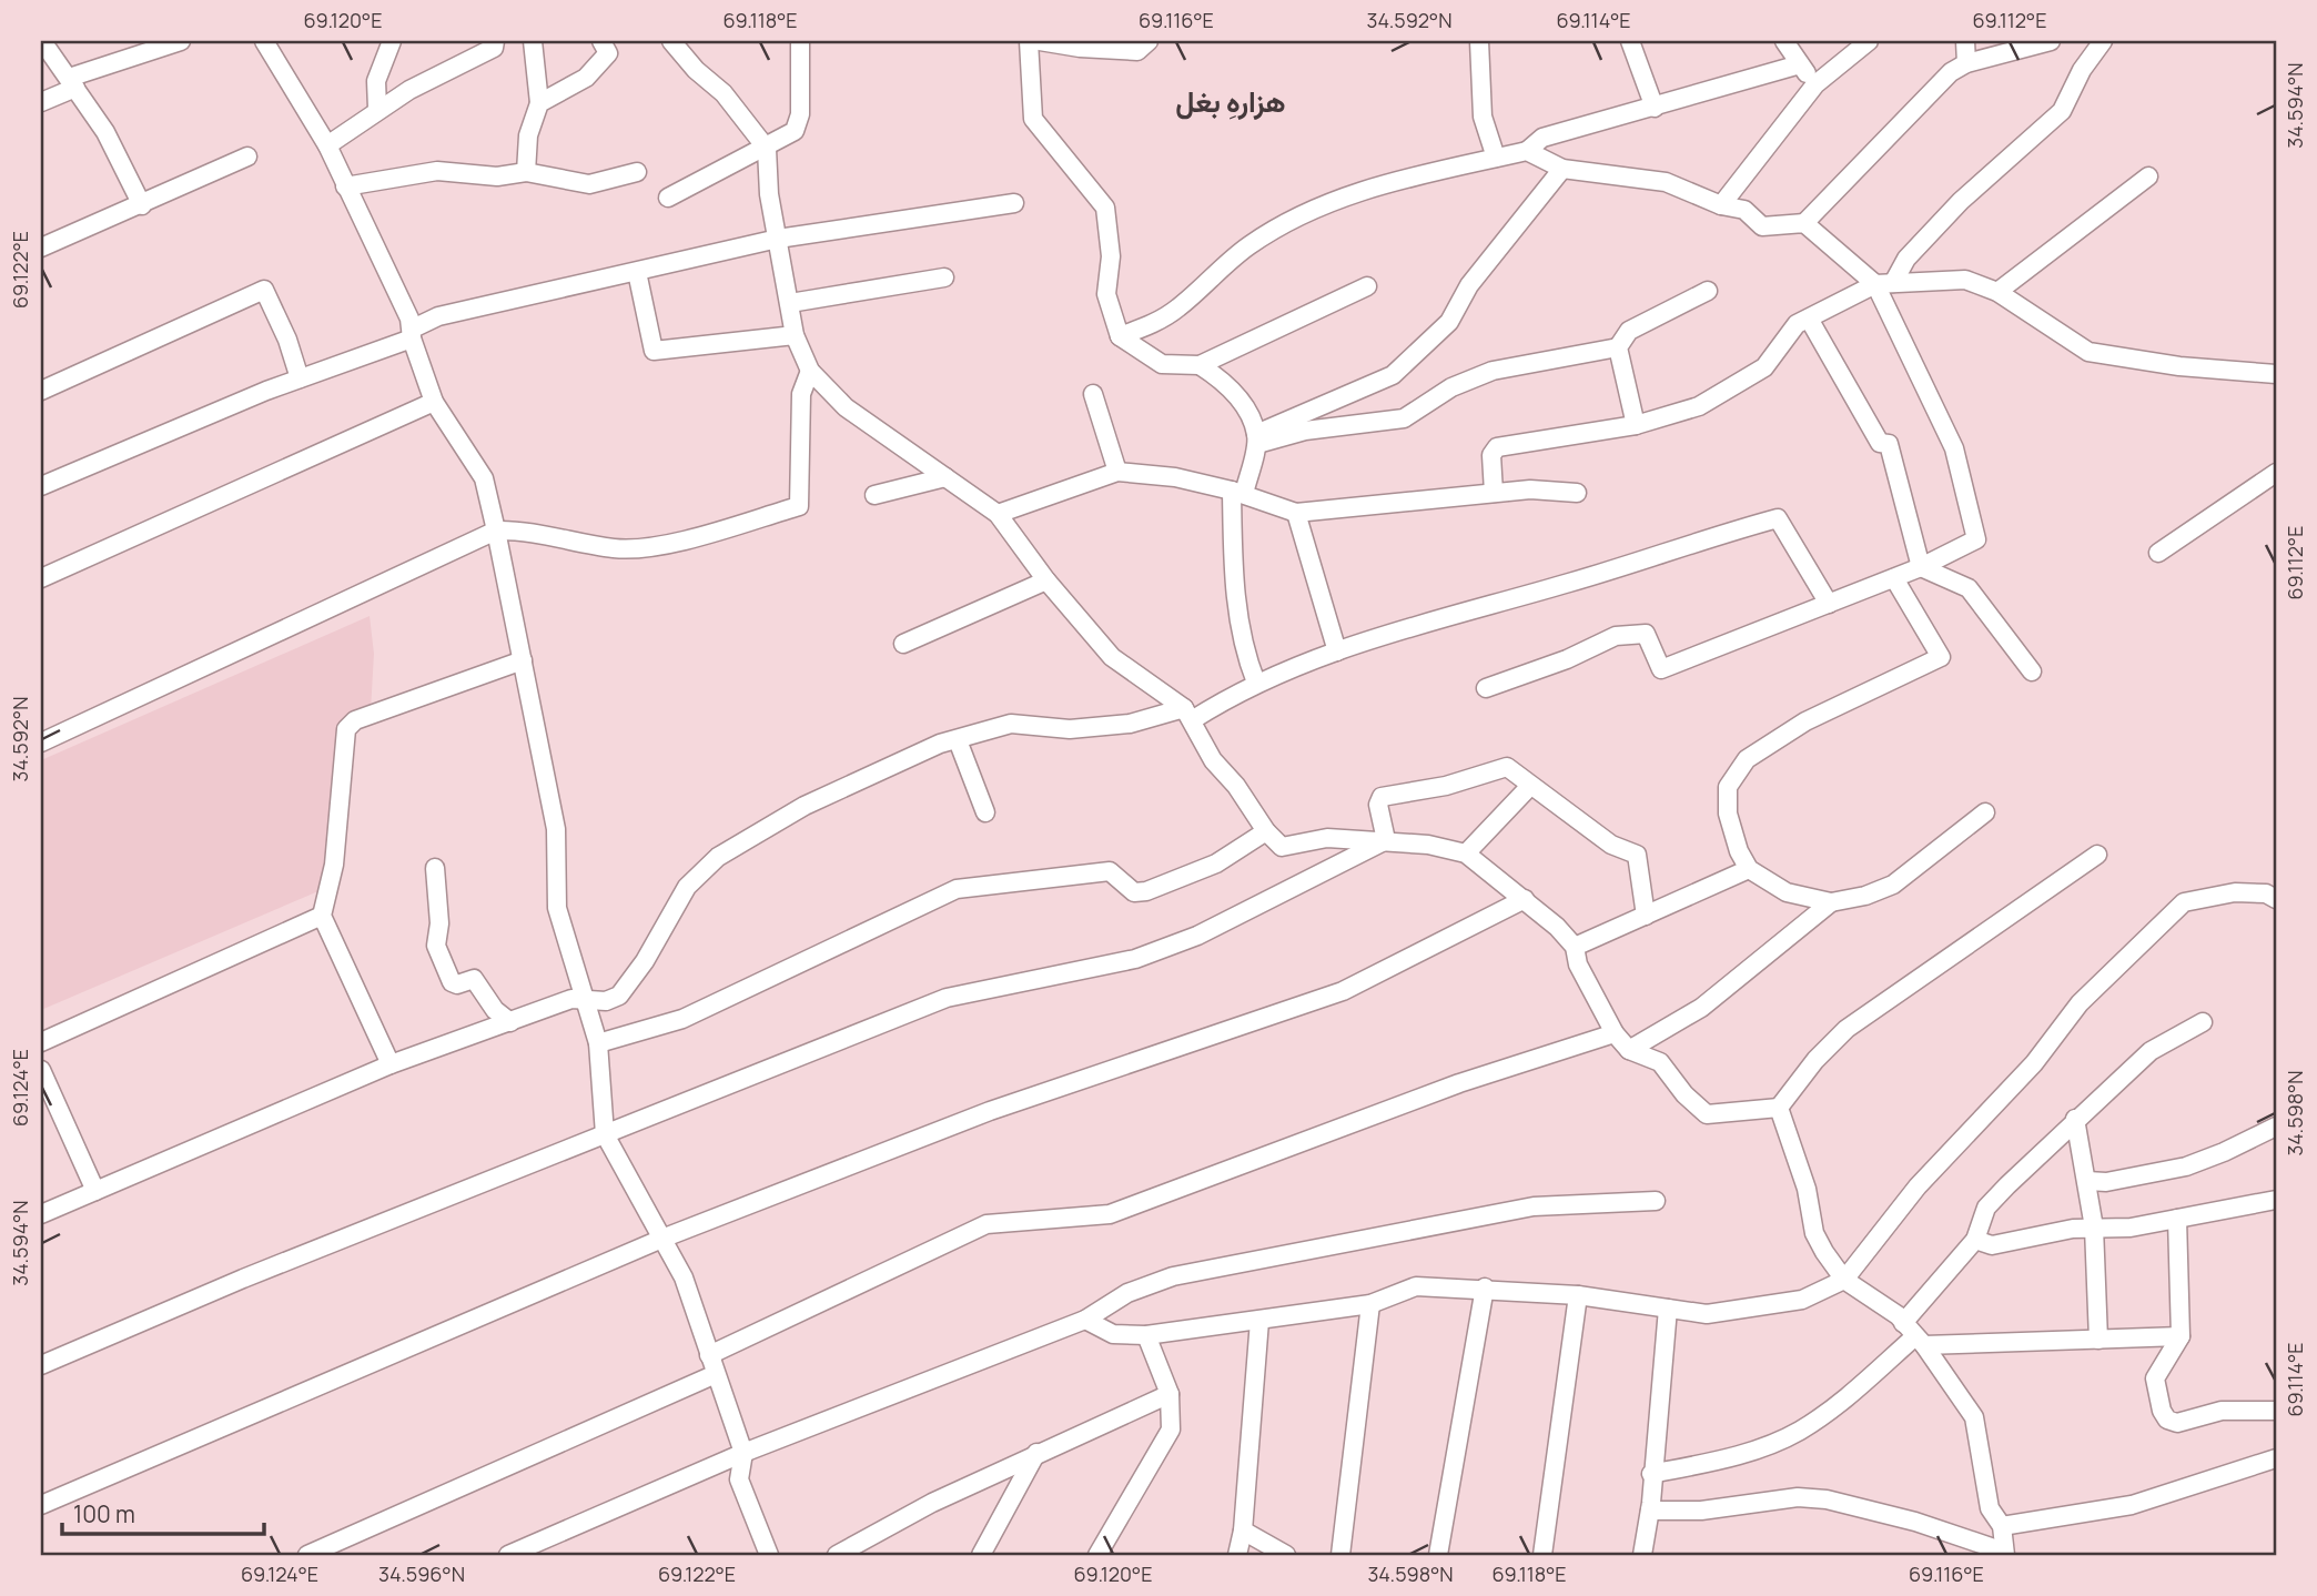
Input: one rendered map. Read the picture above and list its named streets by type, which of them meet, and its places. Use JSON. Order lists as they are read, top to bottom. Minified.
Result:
{"districts":["هزارهِ بغل"],"scale_bar":"100 m","coordinates":["69.120°E","69.118°E","69.116°E","34.592°N","69.114°E","69.112°E","34.594°N","69.122°E","69.124°E","34.598°N","34.596°N"]}
